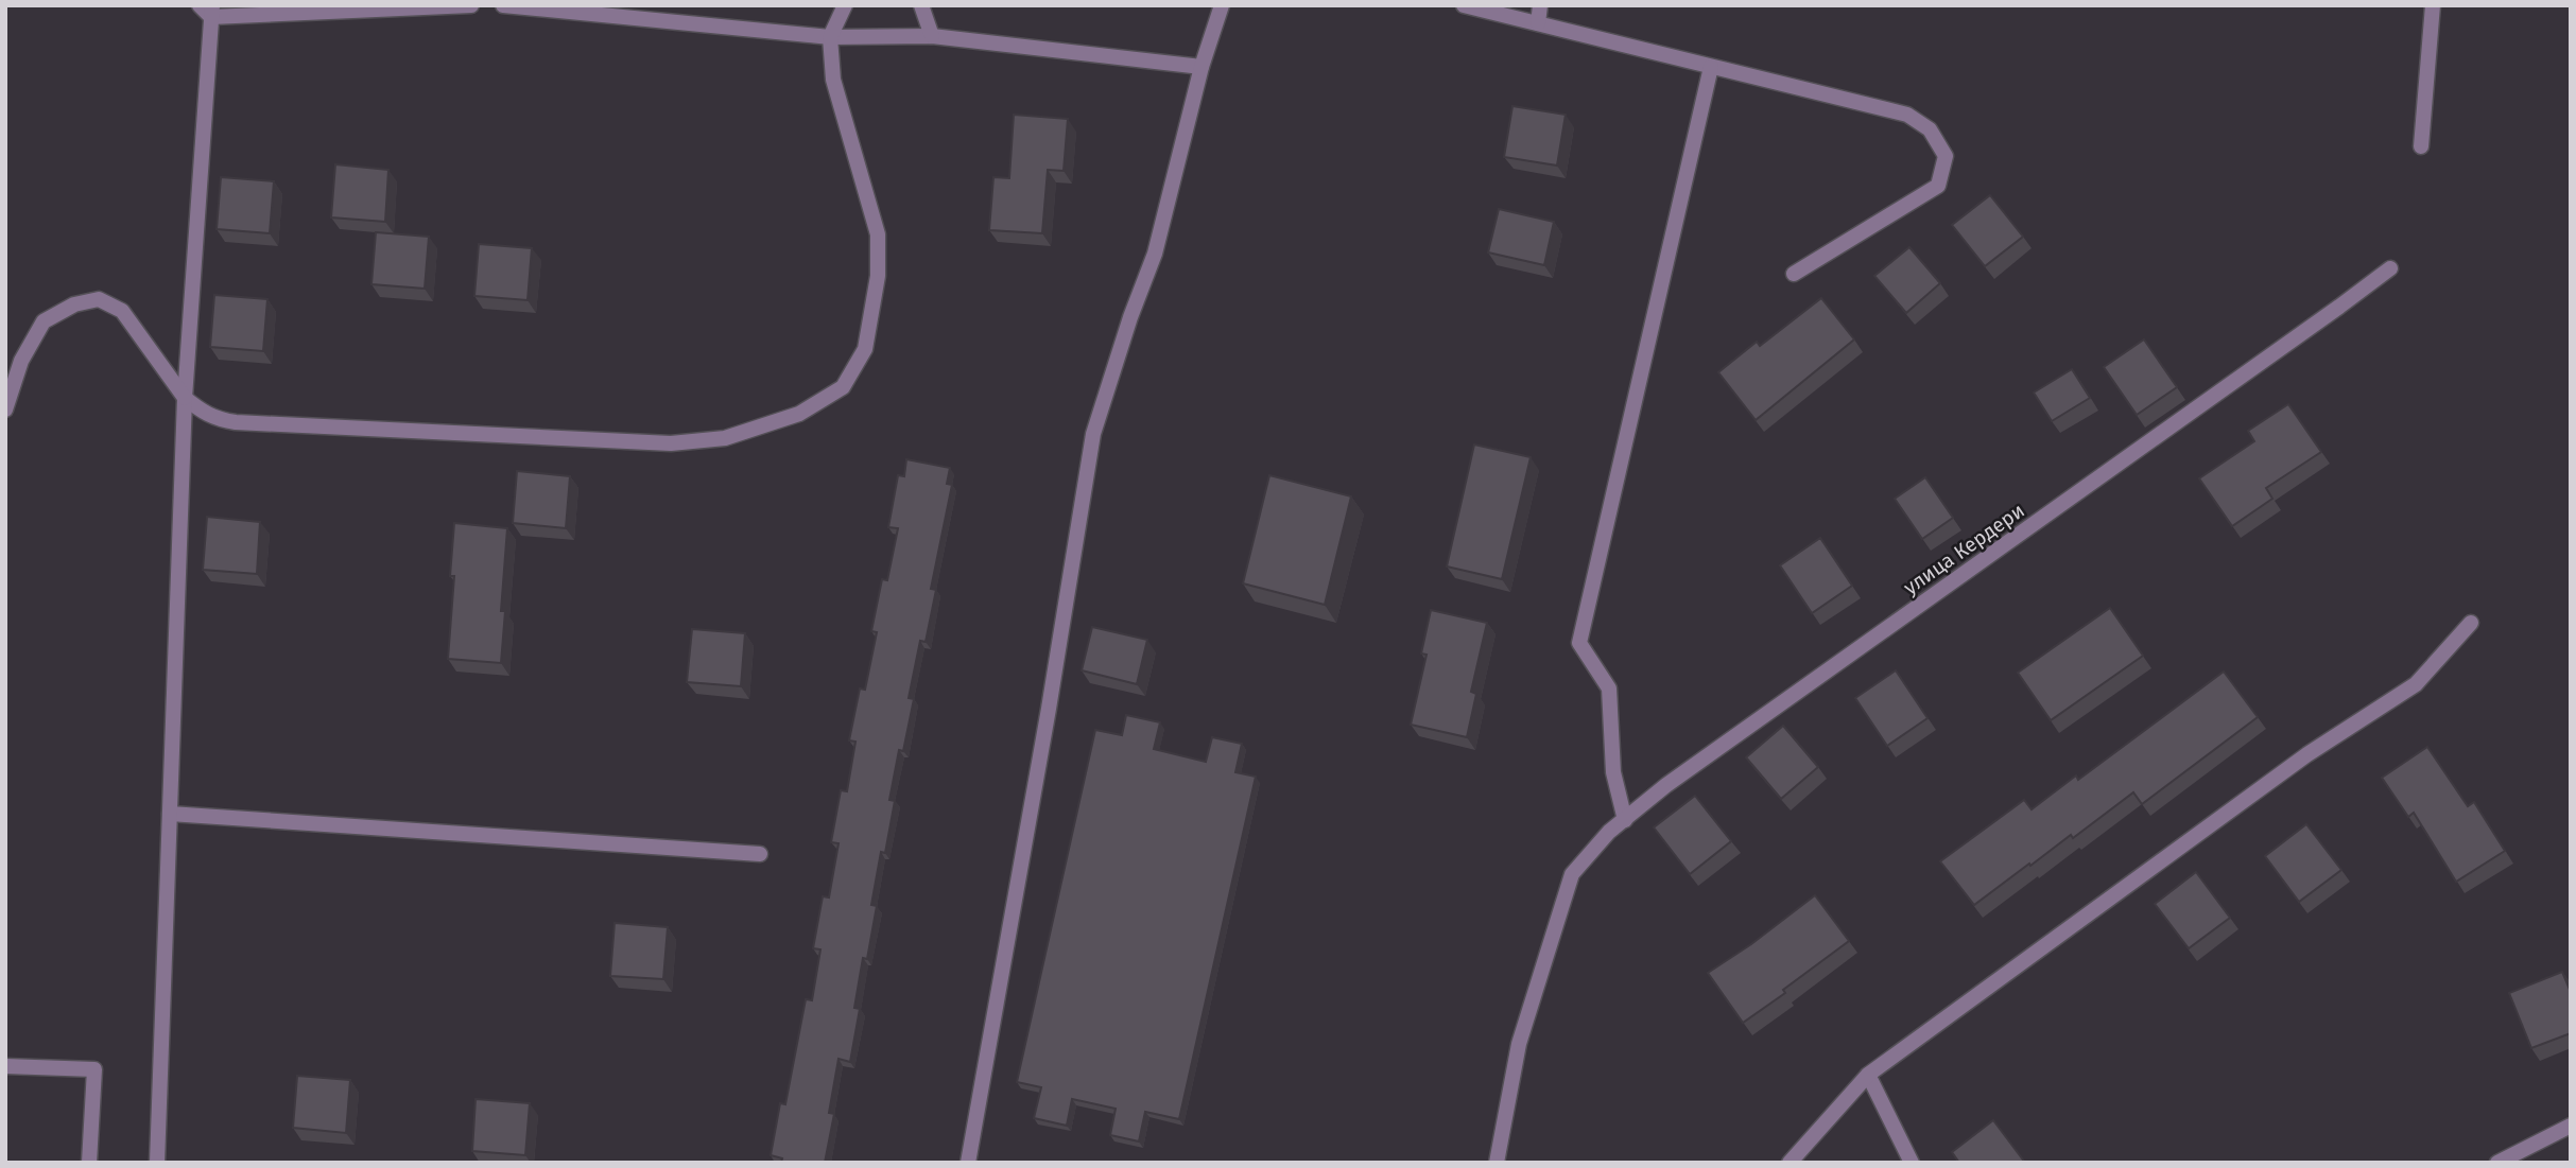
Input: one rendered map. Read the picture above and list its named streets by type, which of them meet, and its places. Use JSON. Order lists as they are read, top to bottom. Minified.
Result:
{"streets":{"street":["улица Кердери"]}}
